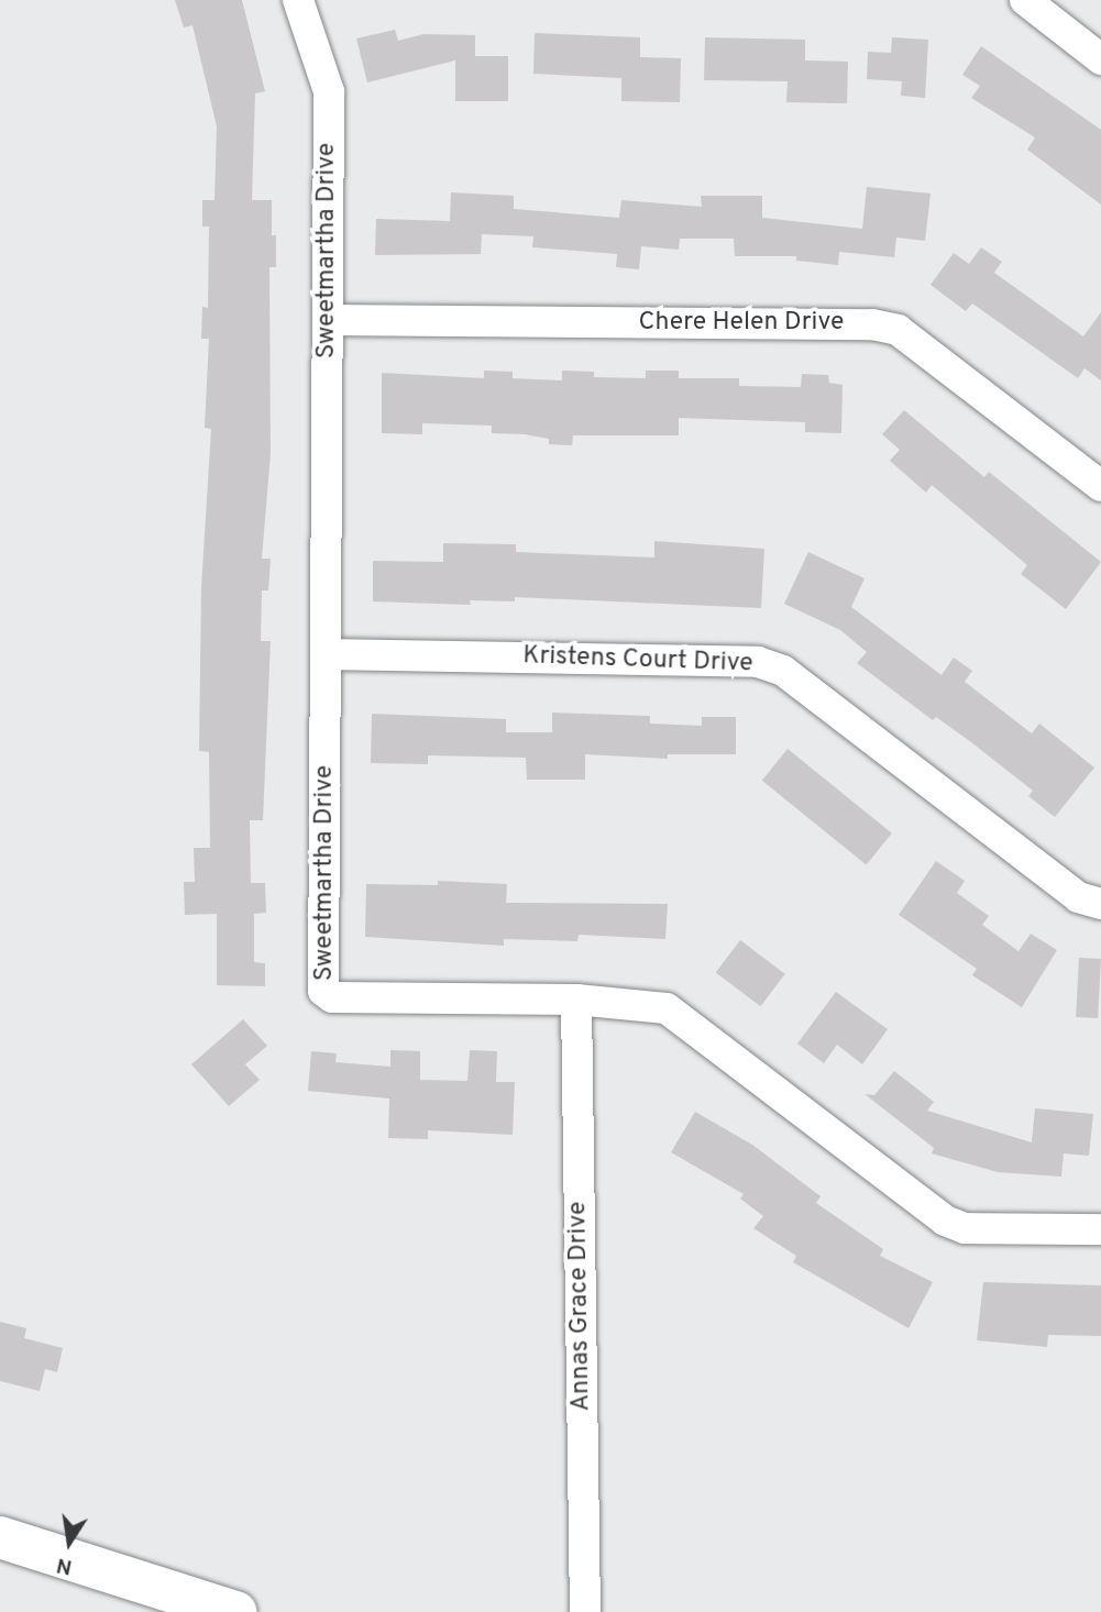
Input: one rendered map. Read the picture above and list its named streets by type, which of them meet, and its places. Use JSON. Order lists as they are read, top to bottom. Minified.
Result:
{"streets":{"street":["Sweetmartha Drive","Chere Helen Drive","Kristens Court Drive","Annas Grace Drive"]},"crossings":[["Sweetmartha Drive","Chere Helen Drive"],["Sweetmartha Drive","Kristens Court Drive"],["Sweetmartha Drive","Annas Grace Drive"]],"north":"bottom"}
